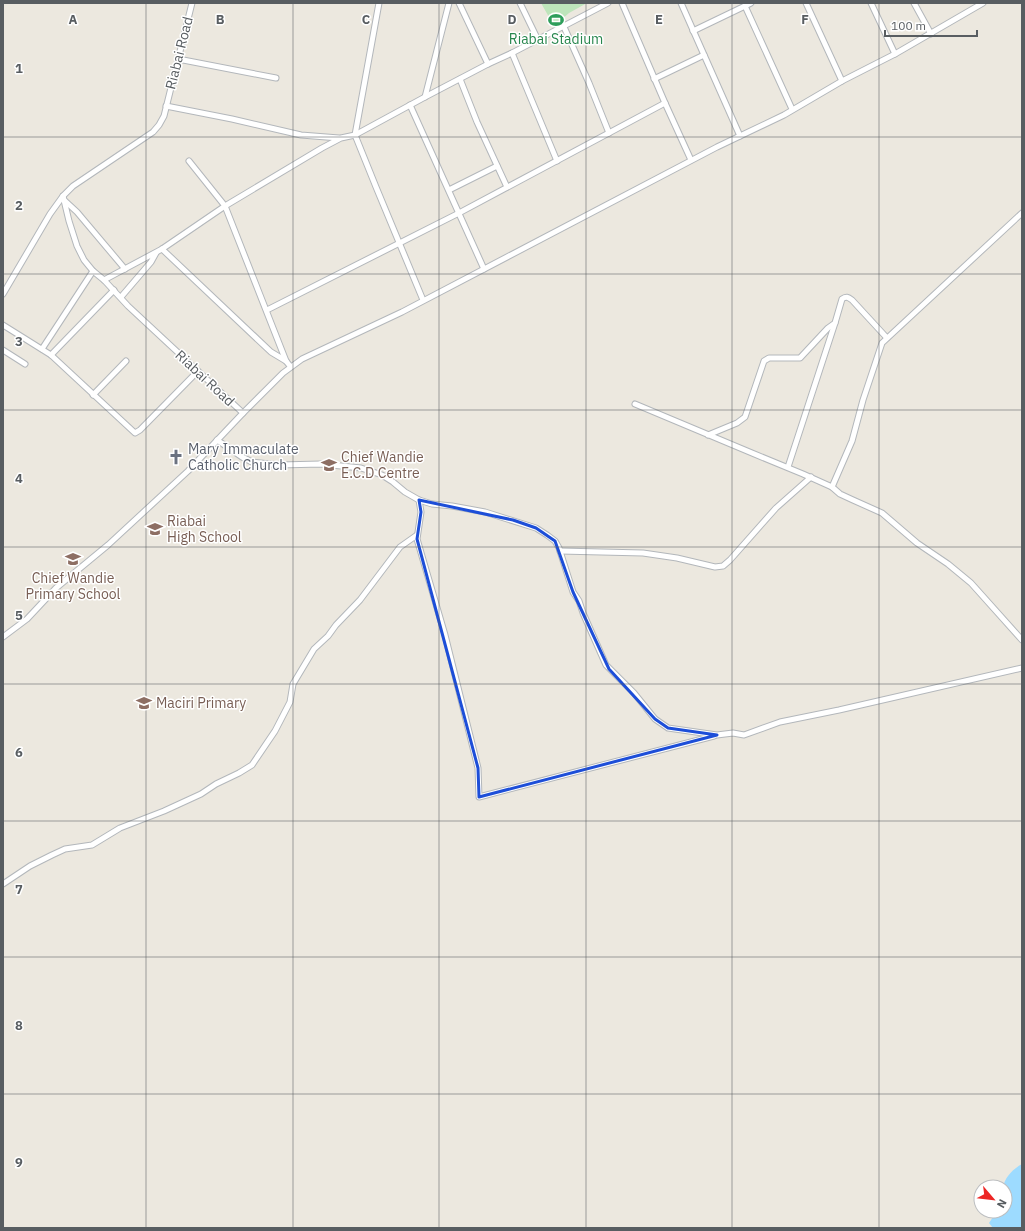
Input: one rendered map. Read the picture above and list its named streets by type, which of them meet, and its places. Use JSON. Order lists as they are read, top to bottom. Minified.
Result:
{"streets":{"street":["Riabai Road"]},"places":{"sports":["Riabai Stadium"],"church":["Mary Immaculate Catholic Church"],"school or university":["Chief Wandie E.C.D Centre","Riabai High School","Chief Wandie Primary School","Maciri Primary"]},"scale_bar":"100 m","north":"bottom right","grid":{"columns":["A","B","C","D","E","F"],"rows":["1","2","3","4","5","6","7","8","9"]}}
